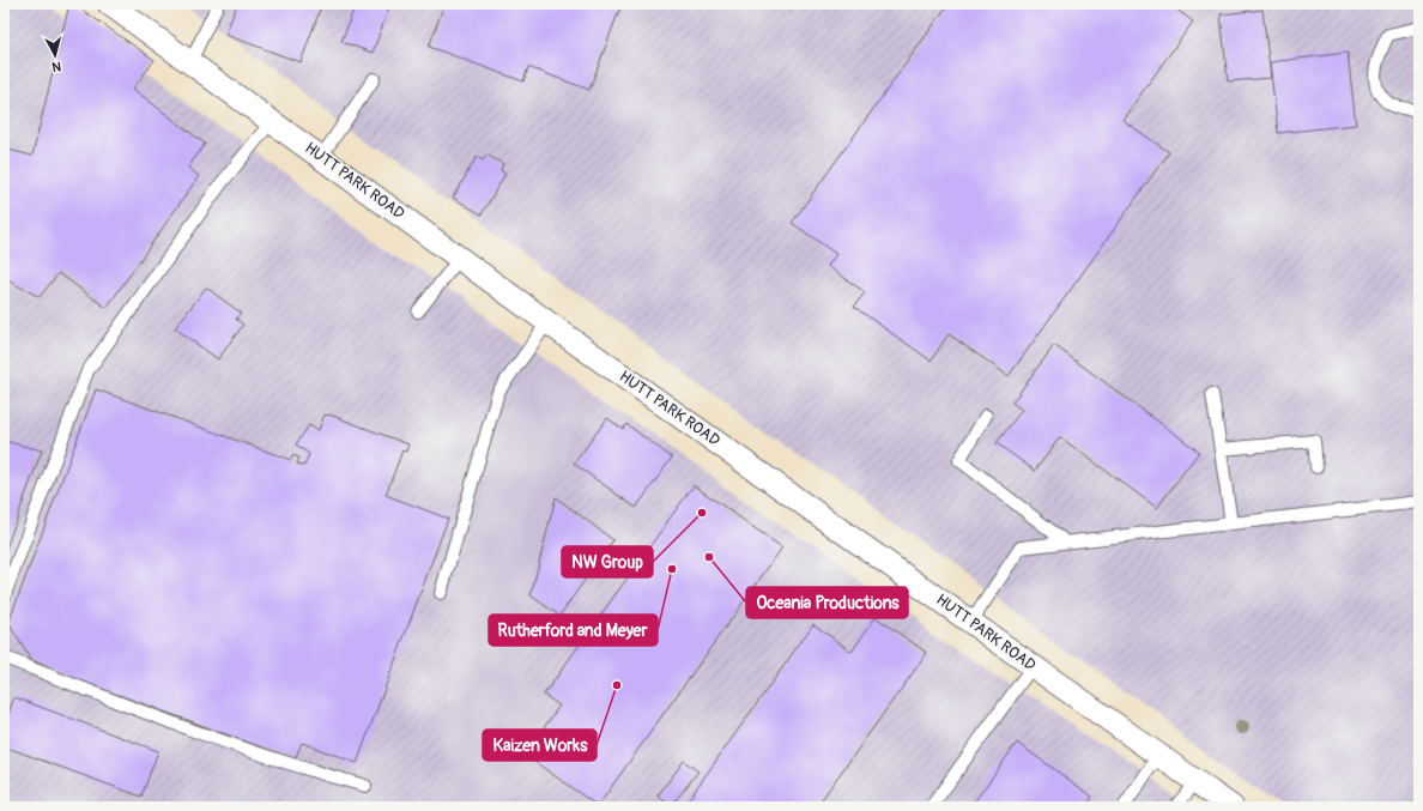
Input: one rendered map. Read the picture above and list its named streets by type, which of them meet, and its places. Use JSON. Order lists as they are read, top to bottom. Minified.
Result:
{"streets":{"street":["HUTT PARK ROAD"]},"places":["NW Group","Oceania Productions","Rutherford and Meyer","Kaizen Works"],"north":"bottom"}
